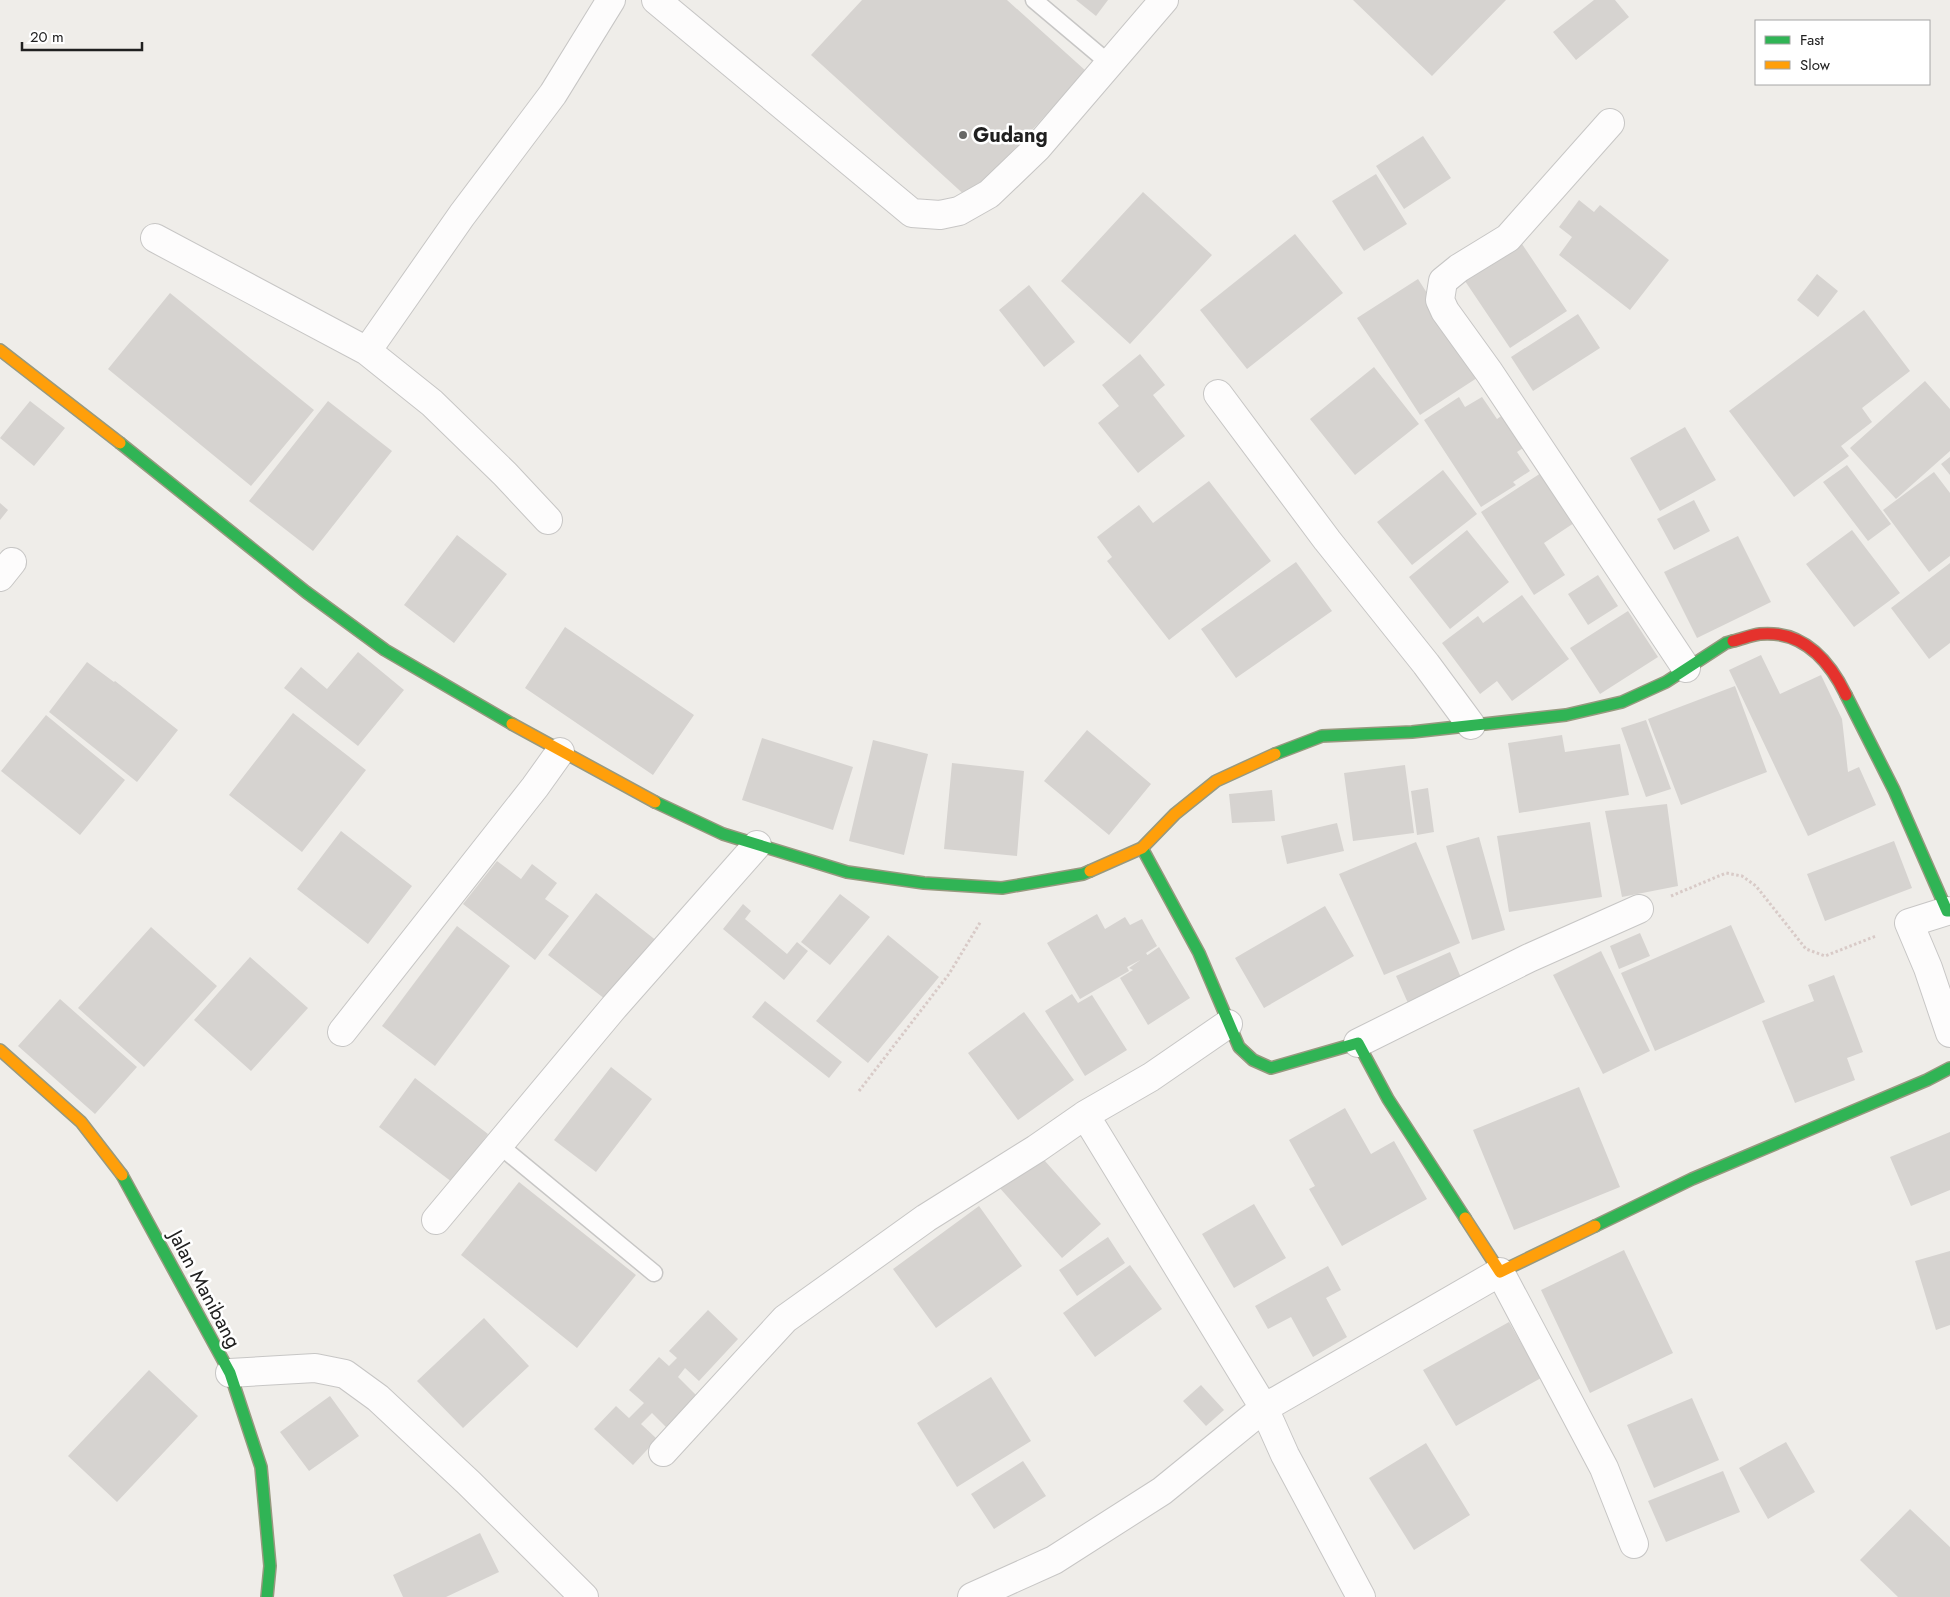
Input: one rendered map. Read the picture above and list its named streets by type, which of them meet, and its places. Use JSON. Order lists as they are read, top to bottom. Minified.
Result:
{"streets":{"street":["Jalan Manibang"]},"places":["Gudang"],"legend":["Fast","Slow"],"scale_bar":"20 m"}
